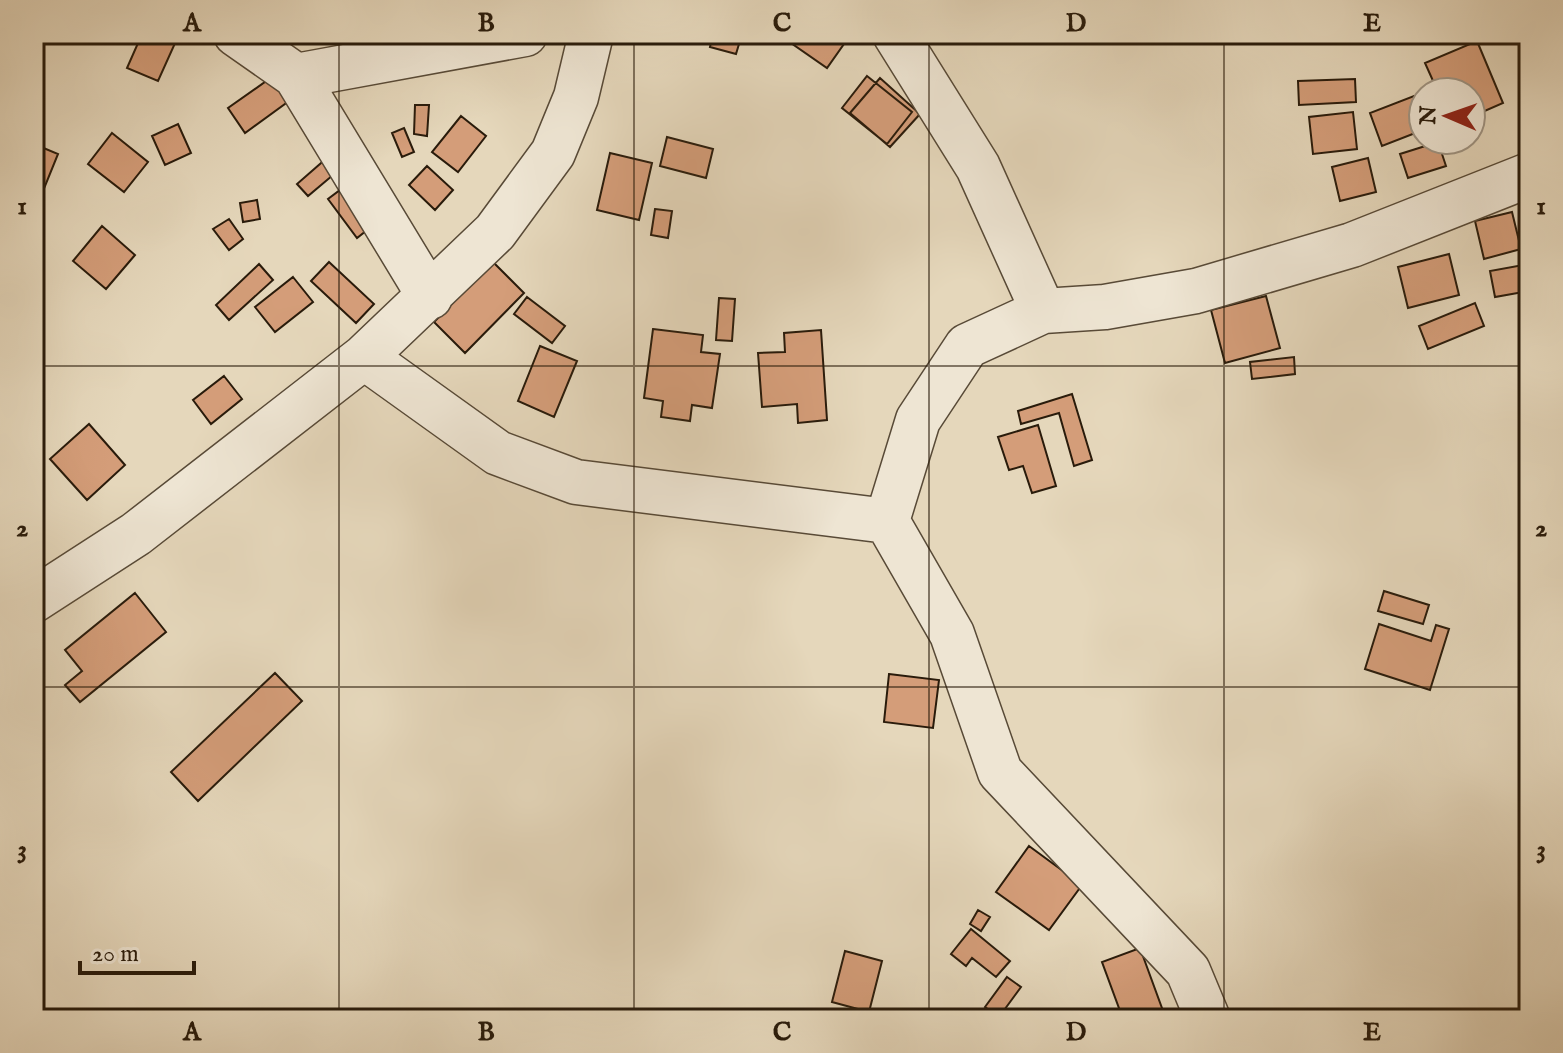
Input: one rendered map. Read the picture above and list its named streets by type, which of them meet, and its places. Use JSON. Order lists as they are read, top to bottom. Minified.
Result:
{"scale_bar":"20 m","north":"left","grid":{"columns":["A","B","C","D","E"],"rows":["1","2","3"]}}
